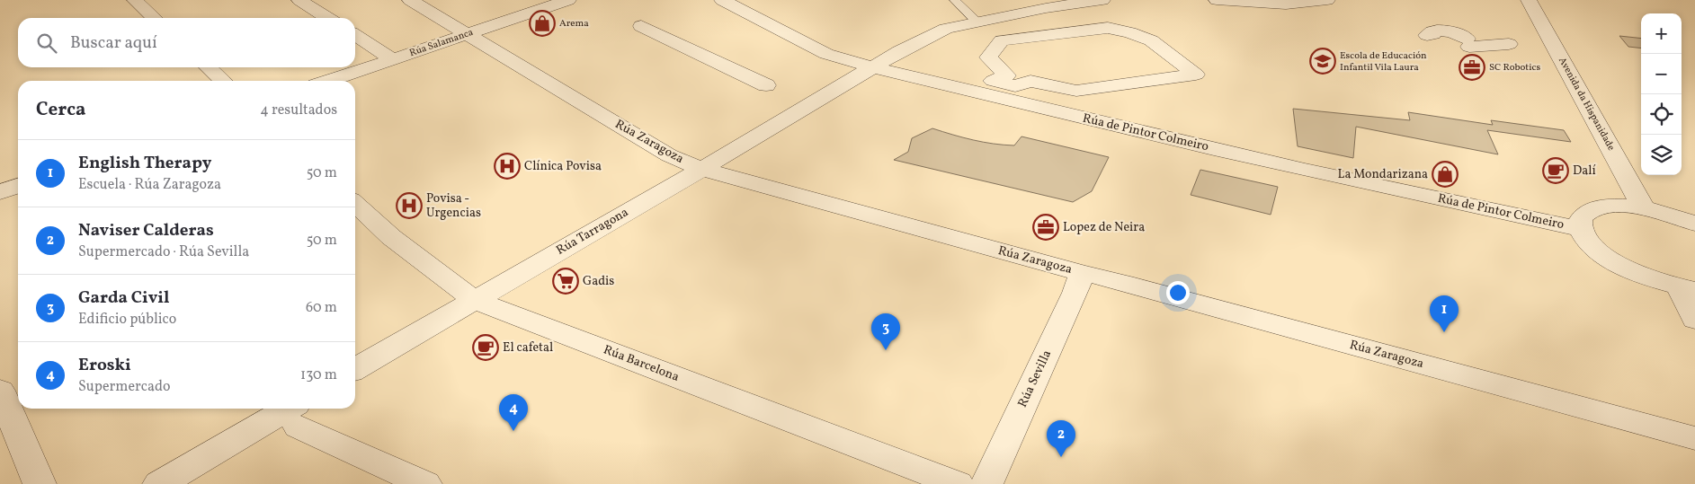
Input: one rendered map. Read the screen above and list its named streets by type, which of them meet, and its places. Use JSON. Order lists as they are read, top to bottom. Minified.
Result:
{"streets":{"street":["Rúa Salamanca","Avenida da Hispanidade","Rúa de Pintor Colmeiro","Rúa Zaragoza","Rúa Tarragona","Rúa Barcelona","Rúa Sevilla"]},"crossings":[["Rúa Salamanca","Rúa Zaragoza"],["Rúa de Pintor Colmeiro","Rúa Tarragona"],["Rúa Zaragoza","Rúa Tarragona"],["Rúa Zaragoza","Rúa Sevilla"],["Rúa Tarragona","Rúa Barcelona"]],"places":{"shop":["Arema","La Mondarizana"],"school or university":["Escola de Educación Infantil Vila Laura"],"office":["SC Robotics","Lopez de Neira"],"hospital":["Clínica Povisa","Povisa - Urgencias"],"cafe":["Dalí","El cafetal"],"supermarket":["Gadis"]},"page":{"map_buttons":["+","−"],"search":"Buscar aquí","heading":["Cerca","4 resultados"],"list":[{"mark":"1","name":"English Therapy","note":"Escuela · Rúa Zaragoza","value":"50 m"},{"mark":"2","name":"Naviser Calderas","note":"Supermercado · Rúa Sevilla","value":"50 m"},{"mark":"3","name":"Garda Civil","note":"Edificio público","value":"60 m"},{"mark":"4","name":"Eroski","note":"Supermercado","value":"130 m"}],"pins":["1","3","4","2"]}}
